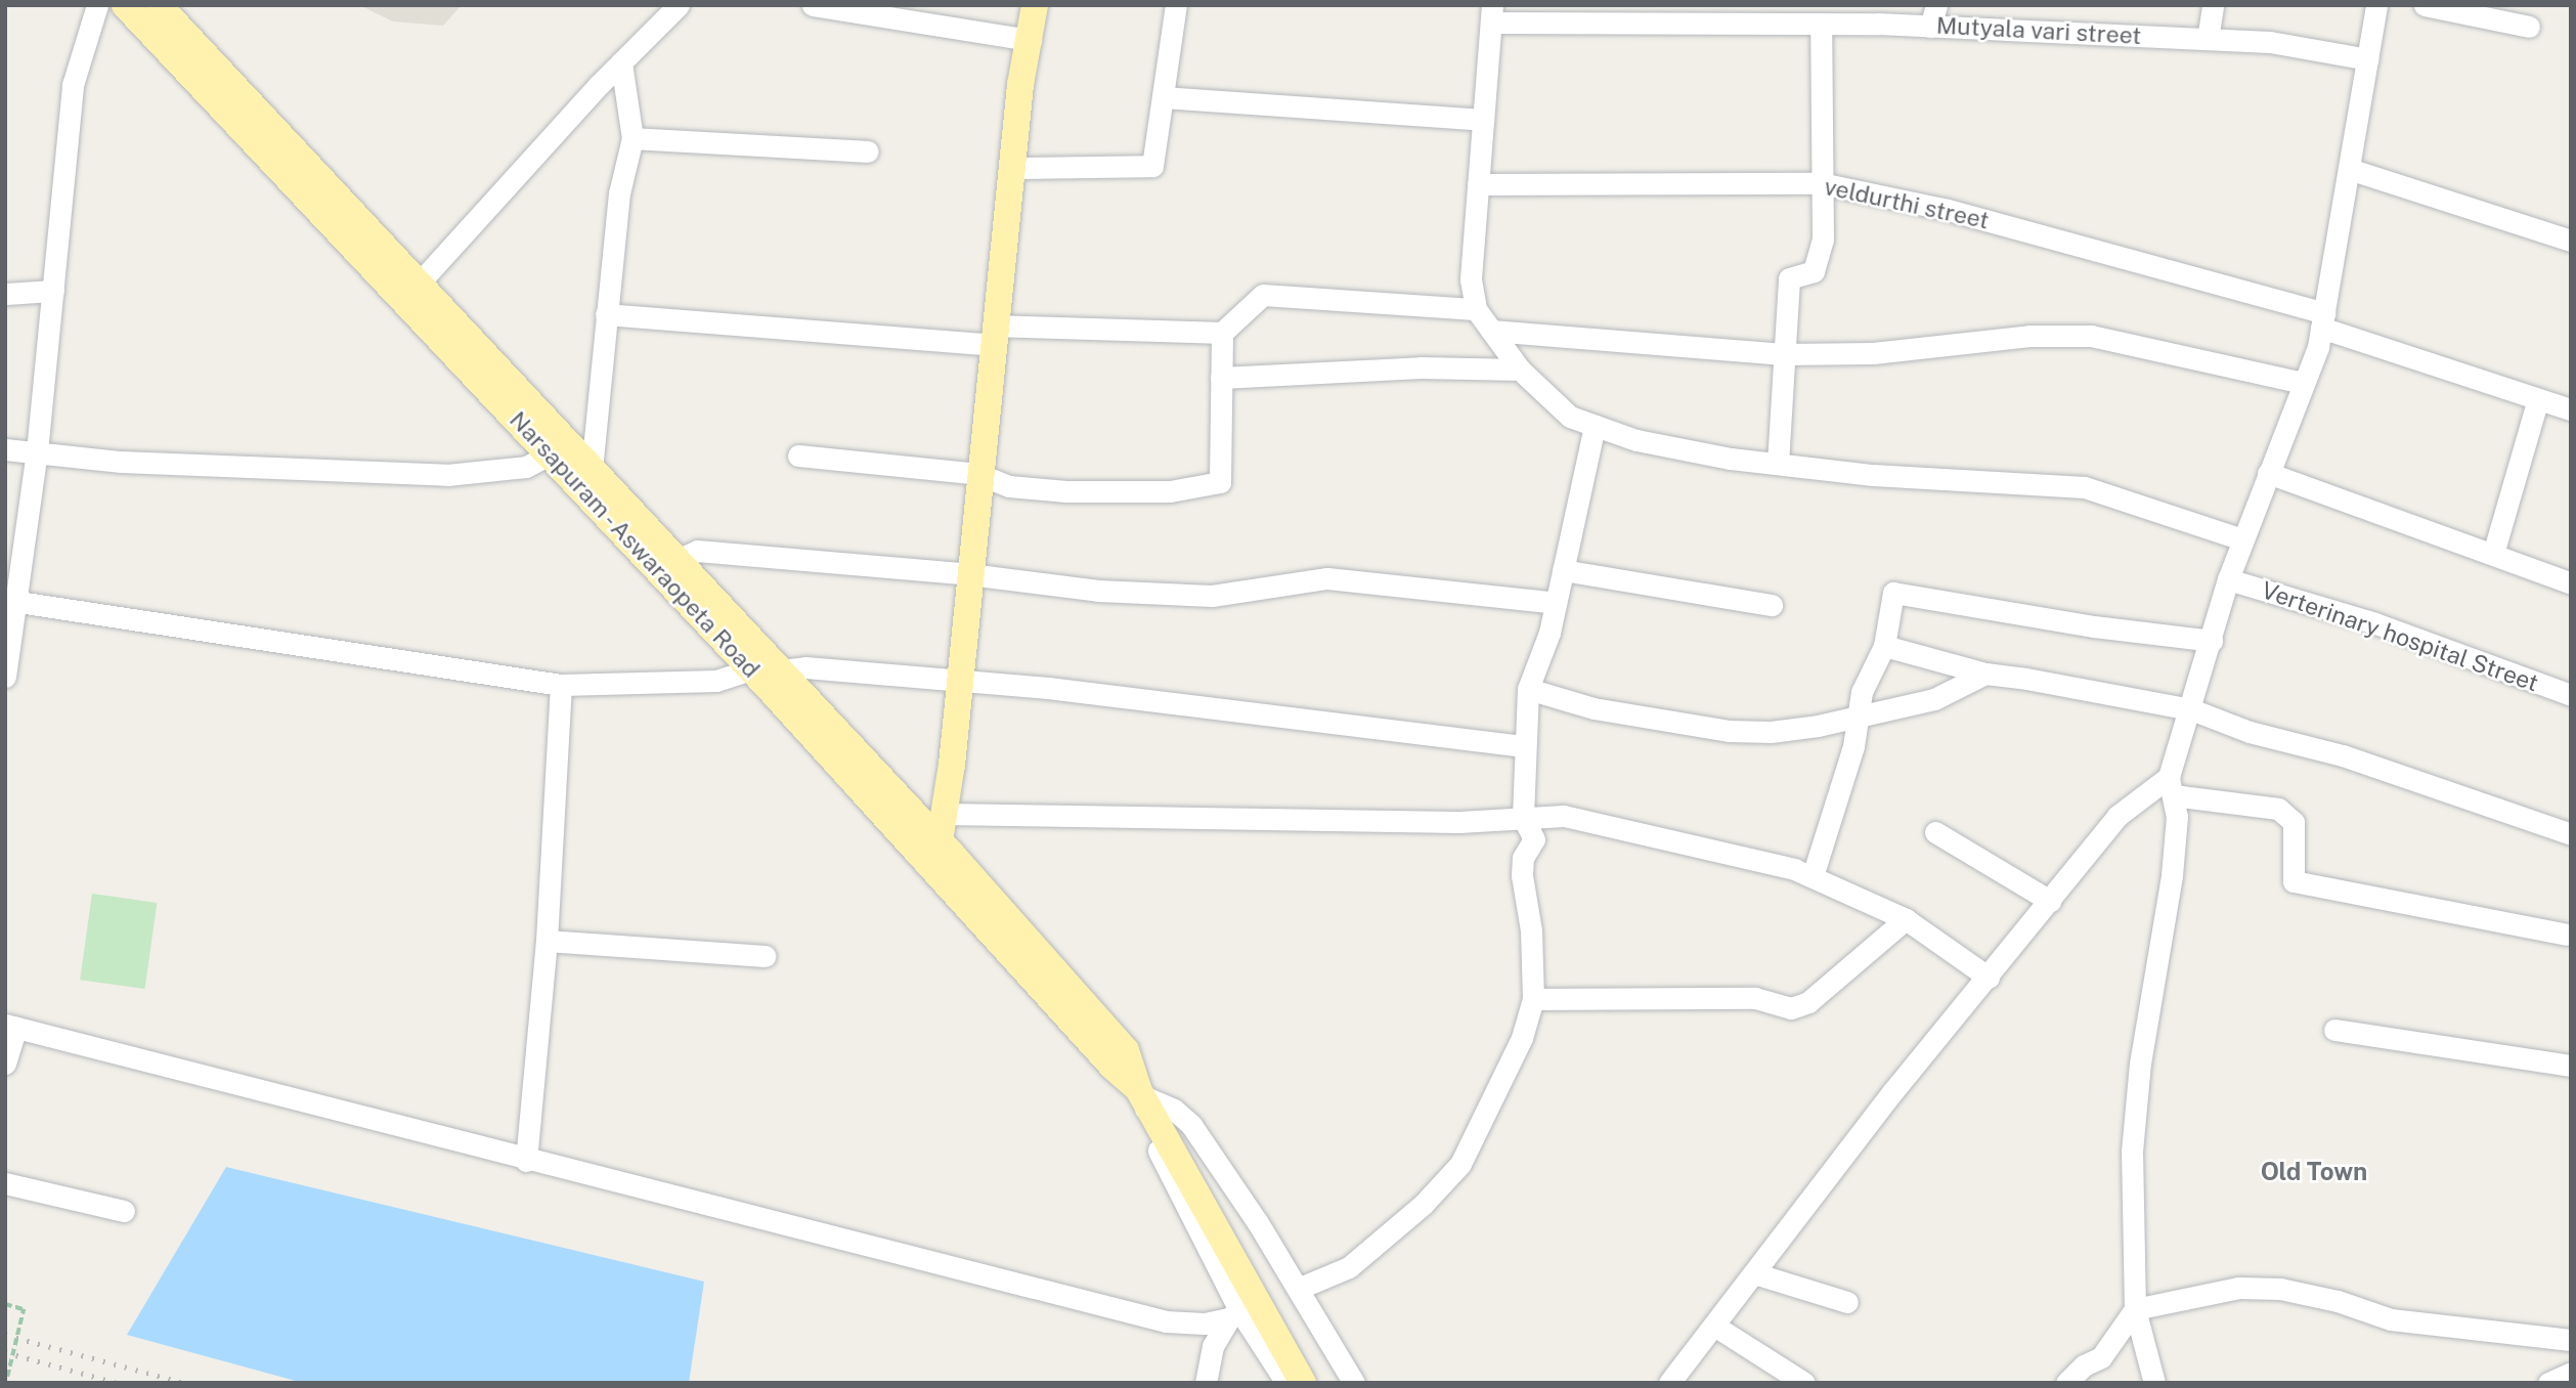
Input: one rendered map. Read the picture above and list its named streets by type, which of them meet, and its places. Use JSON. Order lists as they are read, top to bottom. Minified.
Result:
{"streets":{"main road":["Narsapuram - Aswaraopeta Road"],"street":["Mutyala vari street","veldurthi street","Verterinary hospital Street"]},"districts":["Old Town"]}
